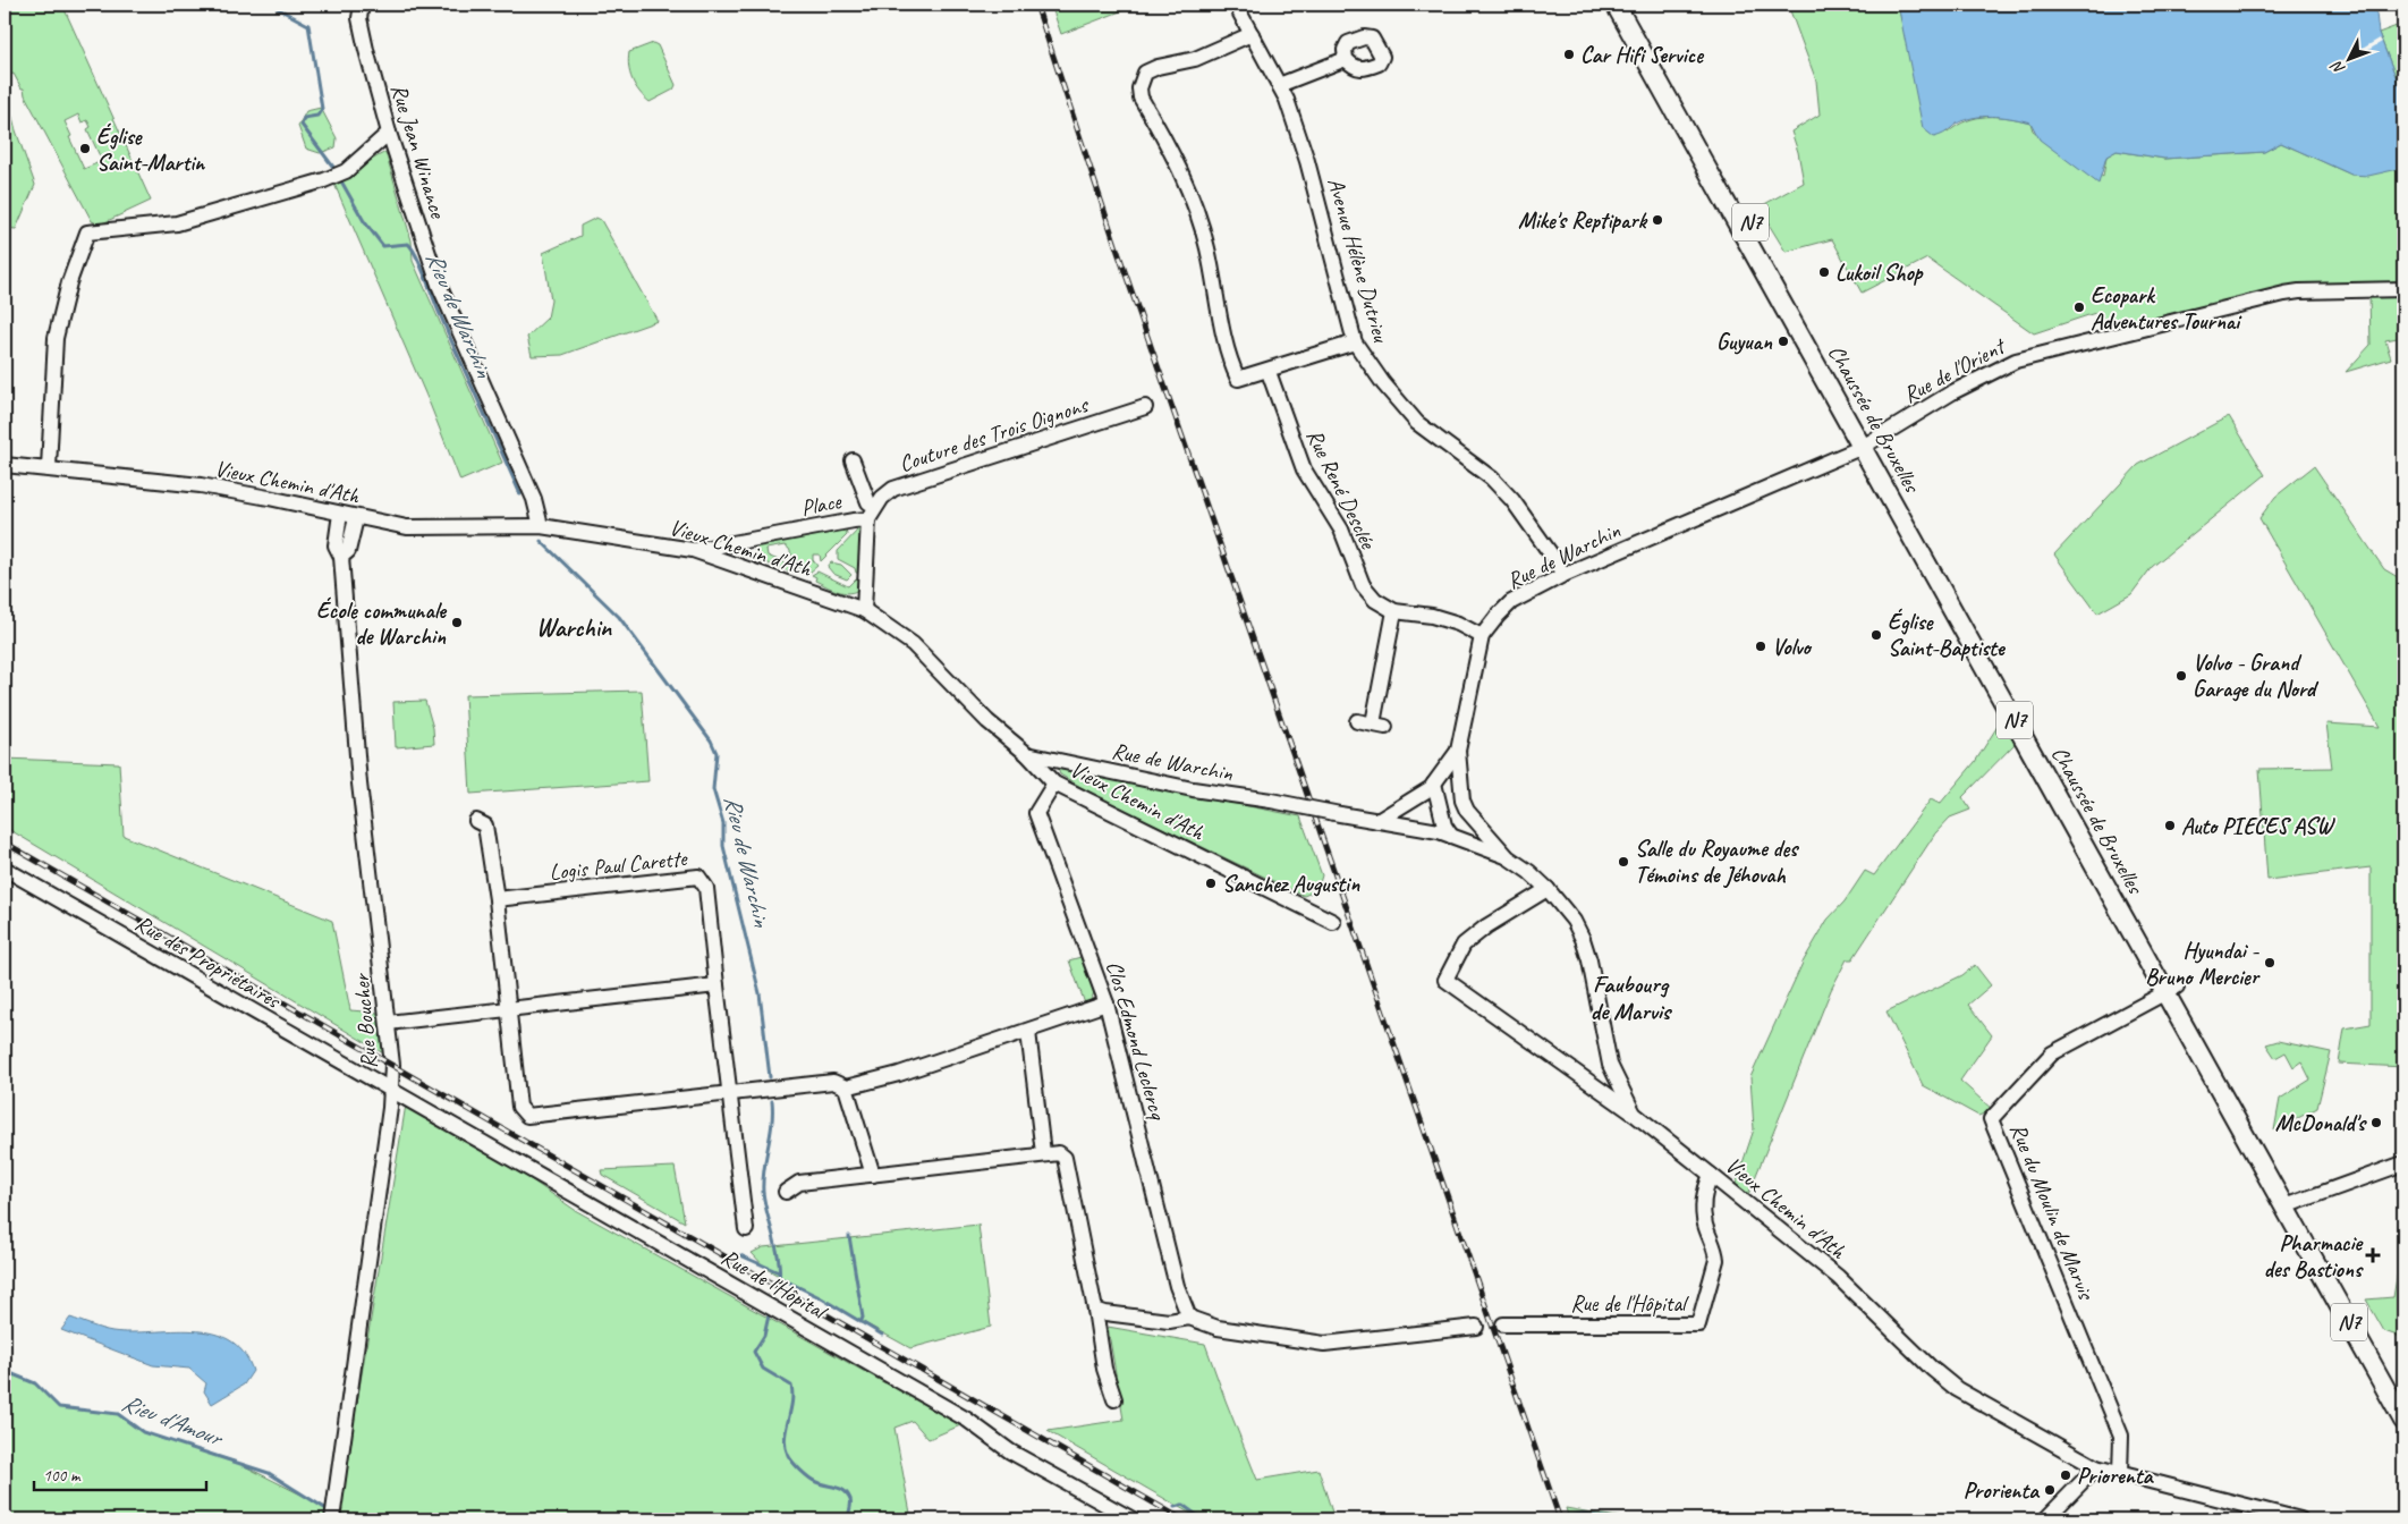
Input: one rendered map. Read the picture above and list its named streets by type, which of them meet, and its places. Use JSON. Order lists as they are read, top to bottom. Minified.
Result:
{"streets":{"main road":["N7","Chaussée de Bruxelles"],"street":["Rue Jean Winance","Avenue Hélène Dutrieu","Rue de l'Orient","Couture des Trois Oignons","Vieux Chemin d'Ath","Rue René Desclée","Place","Rue de Warchin","Logis Paul Carette","Rue des Propriétaires","Rue Boucher","Clos Edmond Leclercq","Rue du Moulin de Marvis","Rue de l'Hôpital"]},"crossings":[["Rue Jean Winance","Vieux Chemin d'Ath"],["Avenue Hélène Dutrieu","Rue de Warchin"],["Rue de l'Orient","Chaussée de Bruxelles"],["Rue de l'Orient","Rue de Warchin"],["Chaussée de Bruxelles","Rue de Warchin"],["Chaussée de Bruxelles","Rue du Moulin de Marvis"],["Couture des Trois Oignons","Place"],["Vieux Chemin d'Ath","Place"],["Vieux Chemin d'Ath","Rue de Warchin"],["Vieux Chemin d'Ath","Rue Boucher"],["Vieux Chemin d'Ath","Clos Edmond Leclercq"],["Vieux Chemin d'Ath","Rue du Moulin de Marvis"],["Vieux Chemin d'Ath","Rue de l'Hôpital"],["Rue René Desclée","Rue de Warchin"],["Rue des Propriétaires","Rue Boucher"],["Rue des Propriétaires","Rue de l'Hôpital"],["Rue Boucher","Rue de l'Hôpital"]],"districts":["Warchin","Faubourg de Marvis"],"water":["Rieu de Warchin","Rieu d'Amour"],"places":{"other":["Car Hifi Service","Église Saint-Martin","Mike's Reptipark","Lukoil Shop","Ecopark Adventures Tournai","Guyuan","École communale de Warchin","Église Saint-Baptiste","Volvo","Volvo - Grand Garage du Nord","Auto PIECES ASW","Salle du Royaume des Témoins de Jéhovah","Sanchez Augustin","Hyundai - Bruno Mercier","McDonald's","Priorenta","Prorienta"],"health":["Pharmacie des Bastions"]},"scale_bar":"100 m","north":"bottom left"}
